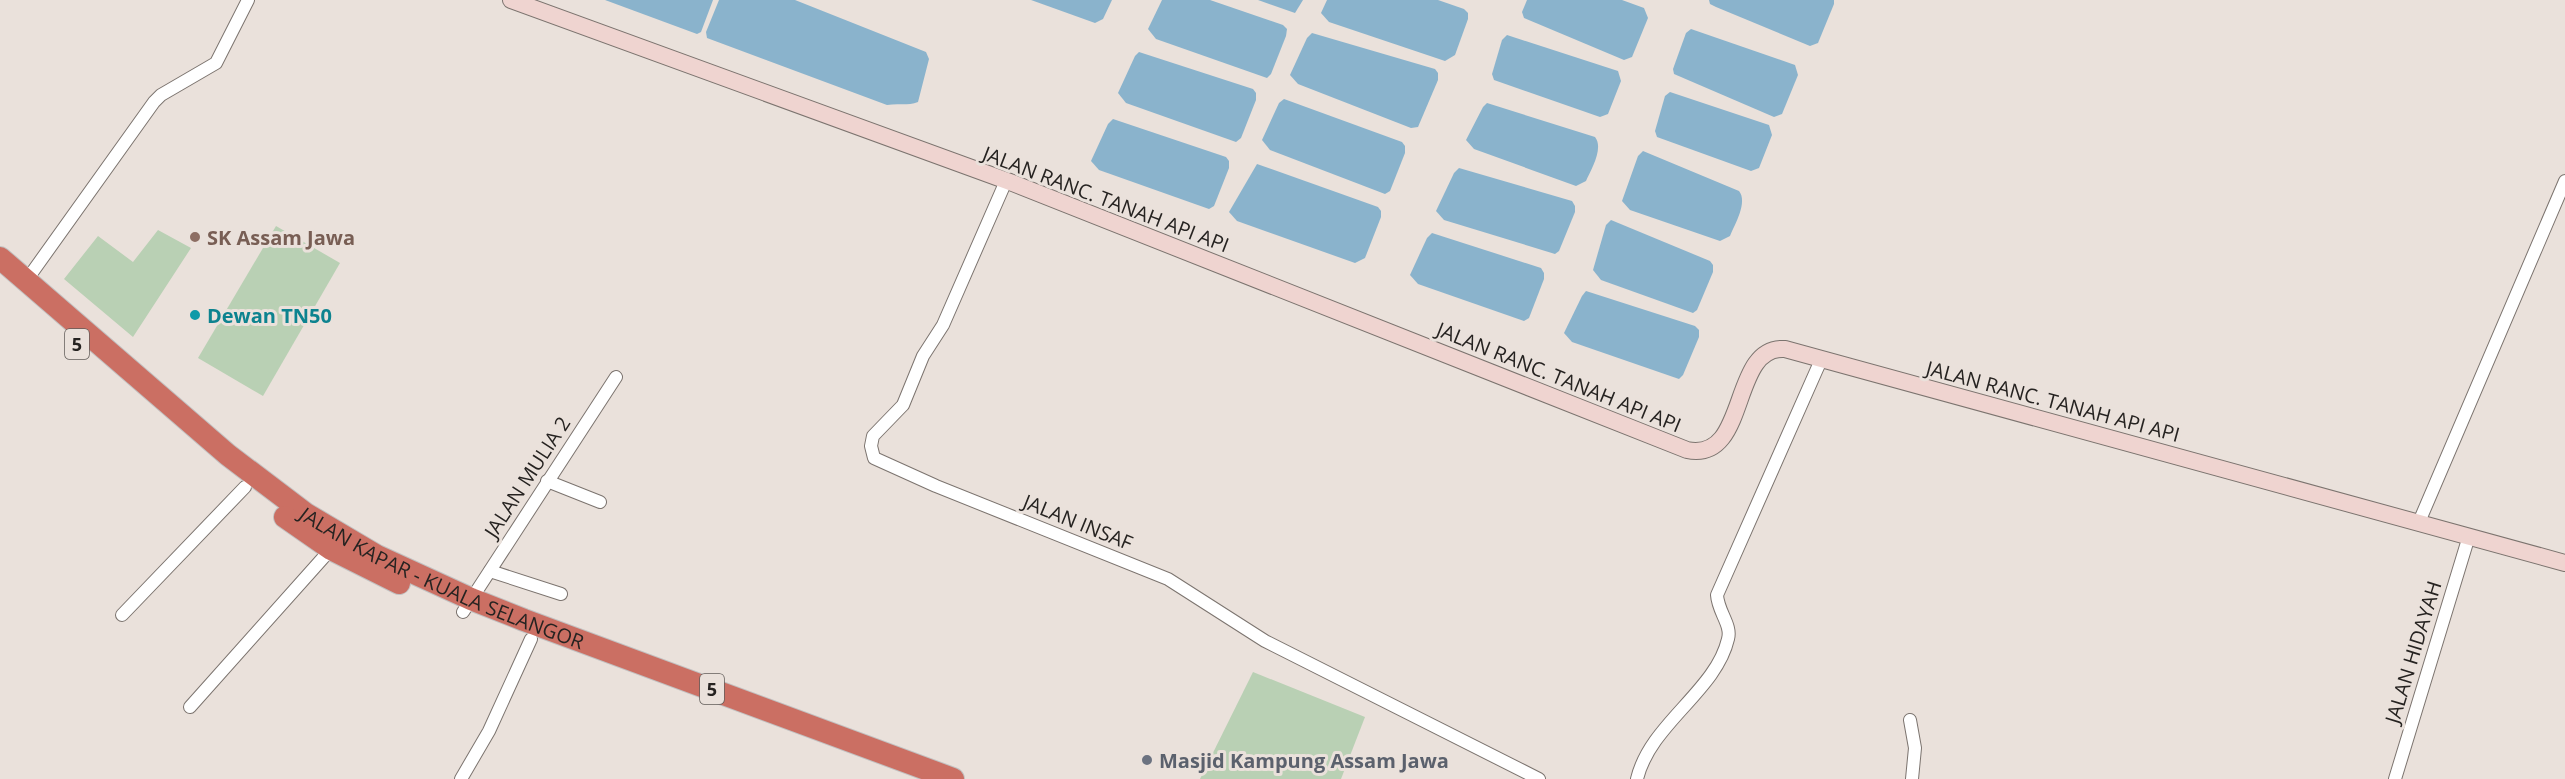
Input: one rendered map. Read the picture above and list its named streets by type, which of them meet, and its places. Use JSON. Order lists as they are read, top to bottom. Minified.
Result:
{"streets":{"highway":["5","JALAN KAPAR - KUALA SELANGOR"],"street":["JALAN RANC. TANAH API API","JALAN MULIA 2","JALAN INSAF","JALAN HIDAYAH"]},"crossings":[["JALAN RANC. TANAH API API","JALAN INSAF"],["JALAN RANC. TANAH API API","JALAN HIDAYAH"],["JALAN MULIA 2","JALAN KAPAR - KUALA SELANGOR"]],"places":["SK Assam Jawa","Dewan TN50","Masjid Kampung Assam Jawa"]}
